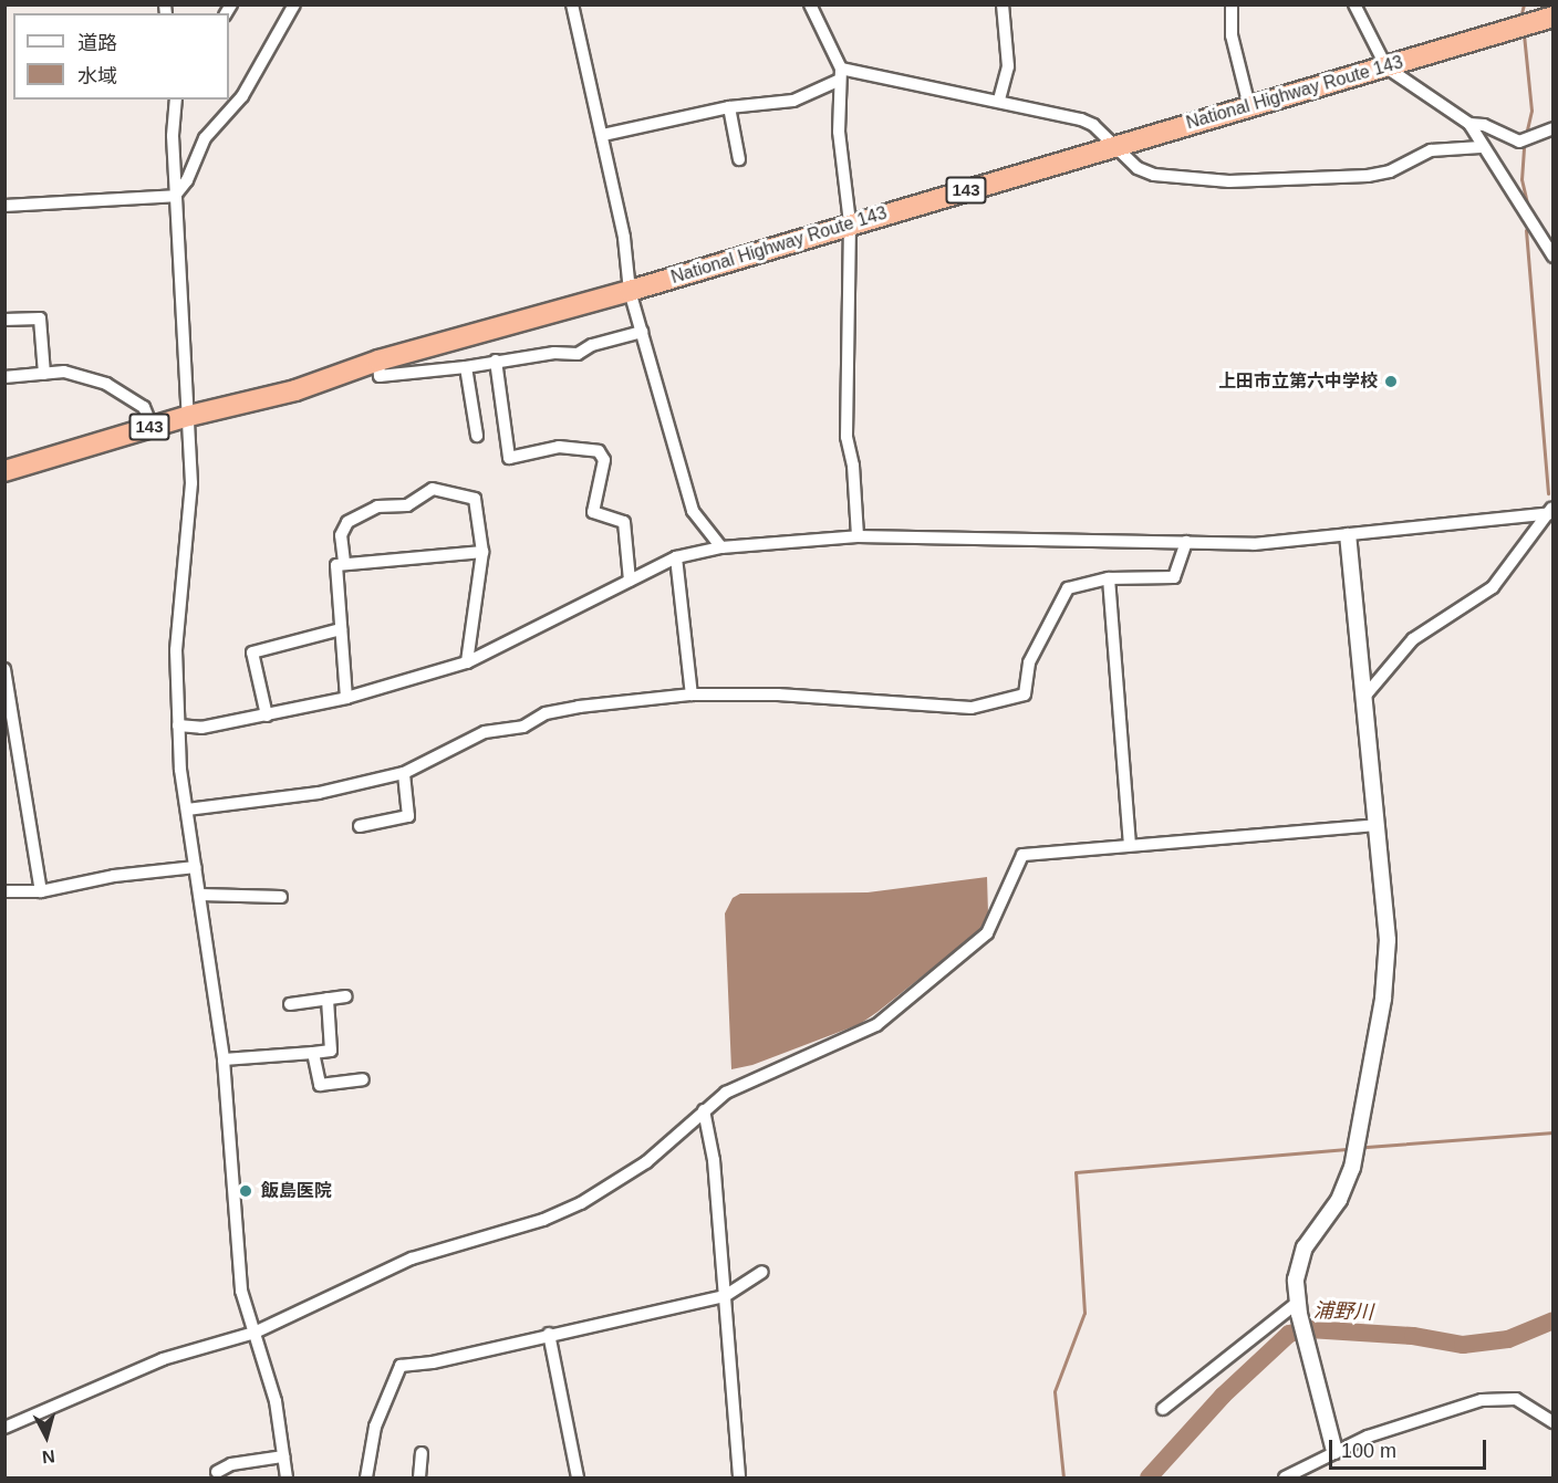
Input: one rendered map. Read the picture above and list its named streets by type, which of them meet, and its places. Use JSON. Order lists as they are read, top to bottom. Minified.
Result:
{"streets":{"highway":["National Highway Route 143","143"]},"water":["浦野川"],"places":["上田市立第六中学校","飯島医院"],"legend":["道路","水域"],"scale_bar":"100 m","north":"bottom"}
